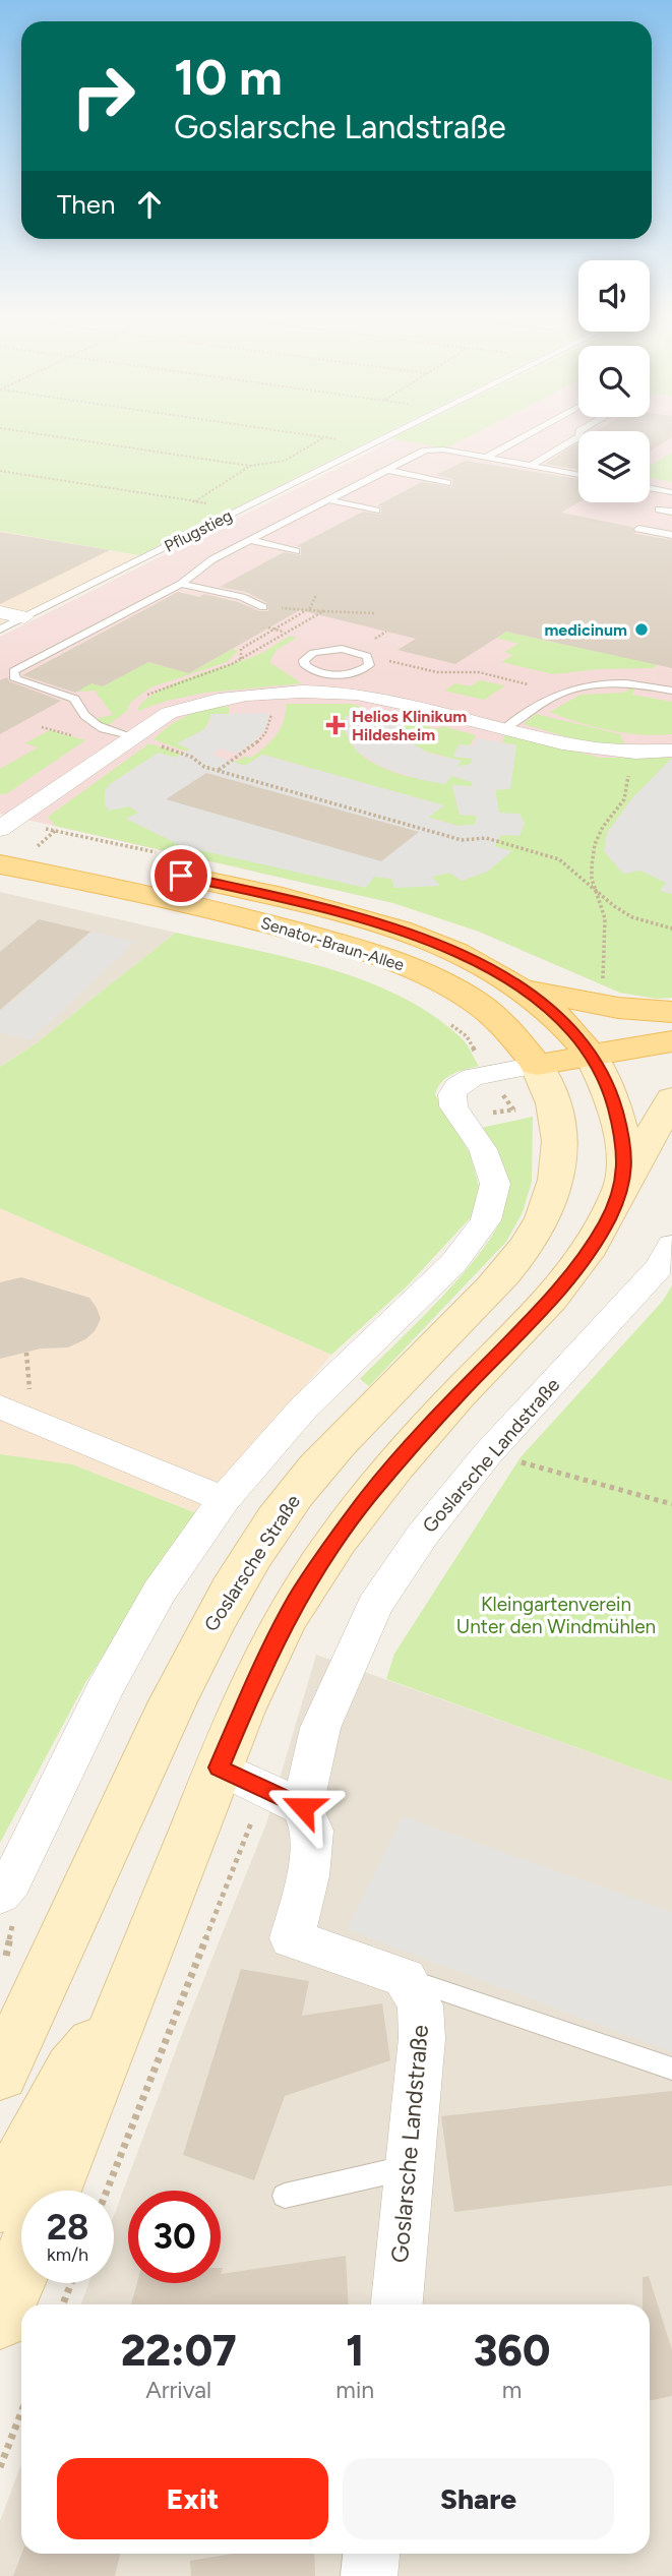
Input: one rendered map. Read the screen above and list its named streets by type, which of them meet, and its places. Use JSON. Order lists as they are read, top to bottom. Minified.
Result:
{"streets":{"main road":["Senator-Braun-Allee","Goslarsche Straße"],"street":["Goslarsche Landstraße"],"lane":["Pflugstieg"]},"crossings":[["Senator-Braun-Allee","Goslarsche Straße"]],"parks":["Kleingartenverein Unter den Windmühlen"],"places":{"other":["medicinum"],"health":["Helios Klinikum Hildesheim"]},"page":{"turn":["10 m","Goslarsche Landstraße"],"then":"Then","speed":"28 km/h","limit":"30","eta":["22:07","Arrival","1","min","360","m"],"buttons":["Exit","Share"]}}
